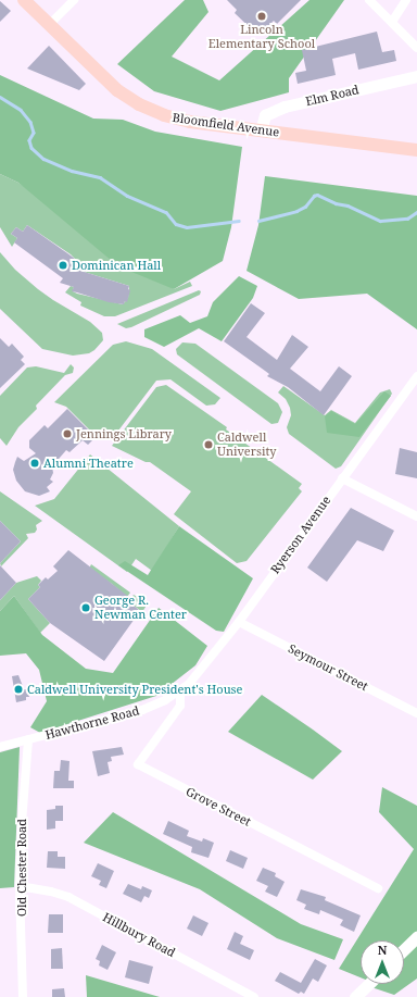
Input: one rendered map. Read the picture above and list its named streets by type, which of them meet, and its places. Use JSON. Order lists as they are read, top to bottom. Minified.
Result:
{"streets":{"main road":["Bloomfield Avenue"],"street":["Elm Road","Ryerson Avenue","Seymour Street","Hawthorne Road","Grove Street","Old Chester Road","Hillbury Road"]},"crossings":[["Elm Road","Bloomfield Avenue"],["Ryerson Avenue","Seymour Street"],["Ryerson Avenue","Hawthorne Road"],["Ryerson Avenue","Grove Street"],["Hawthorne Road","Grove Street"],["Hawthorne Road","Old Chester Road"],["Old Chester Road","Hillbury Road"]],"places":["Lincoln Elementary School","Dominican Hall","Jennings Library","Caldwell University","Alumni Theatre","George R. Newman Center","Caldwell University President's House"],"north":"top"}
